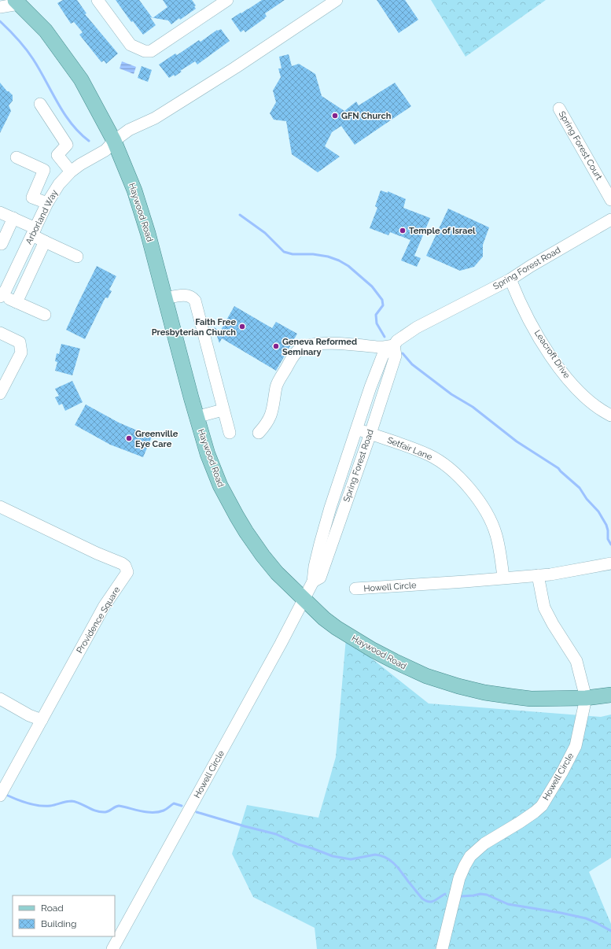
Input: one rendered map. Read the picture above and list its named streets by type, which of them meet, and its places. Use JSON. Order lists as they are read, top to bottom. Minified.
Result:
{"streets":{"main road":["Haywood Road"],"street":["Spring Forest Court","Arborland Way","Spring Forest Road","Leacroft Drive","Setfair Lane","Howell Circle","Providence Square"]},"crossings":[["Haywood Road","Arborland Way"],["Haywood Road","Spring Forest Road"],["Haywood Road","Howell Circle"],["Spring Forest Road","Leacroft Drive"],["Spring Forest Road","Setfair Lane"],["Spring Forest Road","Howell Circle"],["Setfair Lane","Howell Circle"]],"places":["GFN Church","Temple of Israel","Faith Free Presbyterian Church","Geneva Reformed Seminary","Greenville Eye Care"],"legend":["Road","Building"]}
